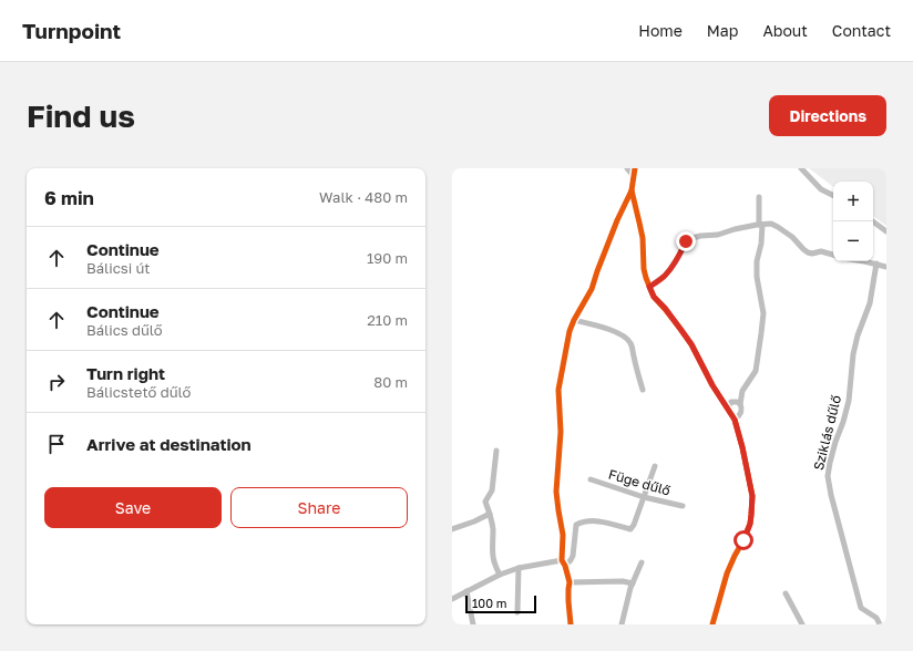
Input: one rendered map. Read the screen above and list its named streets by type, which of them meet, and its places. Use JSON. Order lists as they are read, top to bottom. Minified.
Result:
{"streets":{"street":["Sziklás dűlő","Füge dűlő"]},"scale_bar":"100 m","page":{"header":"Turnpoint","nav":["Home","Map","About","Contact"],"buttons":["Directions",["Save","Share"]],"title":"Find us","heading":["6 min","Walk · 480 m"],"map_buttons":["+","−"],"list":[["Continue","Bálicsi út","190 m"],["Continue","Bálics dűlő","210 m"],["Turn right","Bálicstető dűlő","80 m"],"Arrive at destination"],"scale":"100 m"}}
